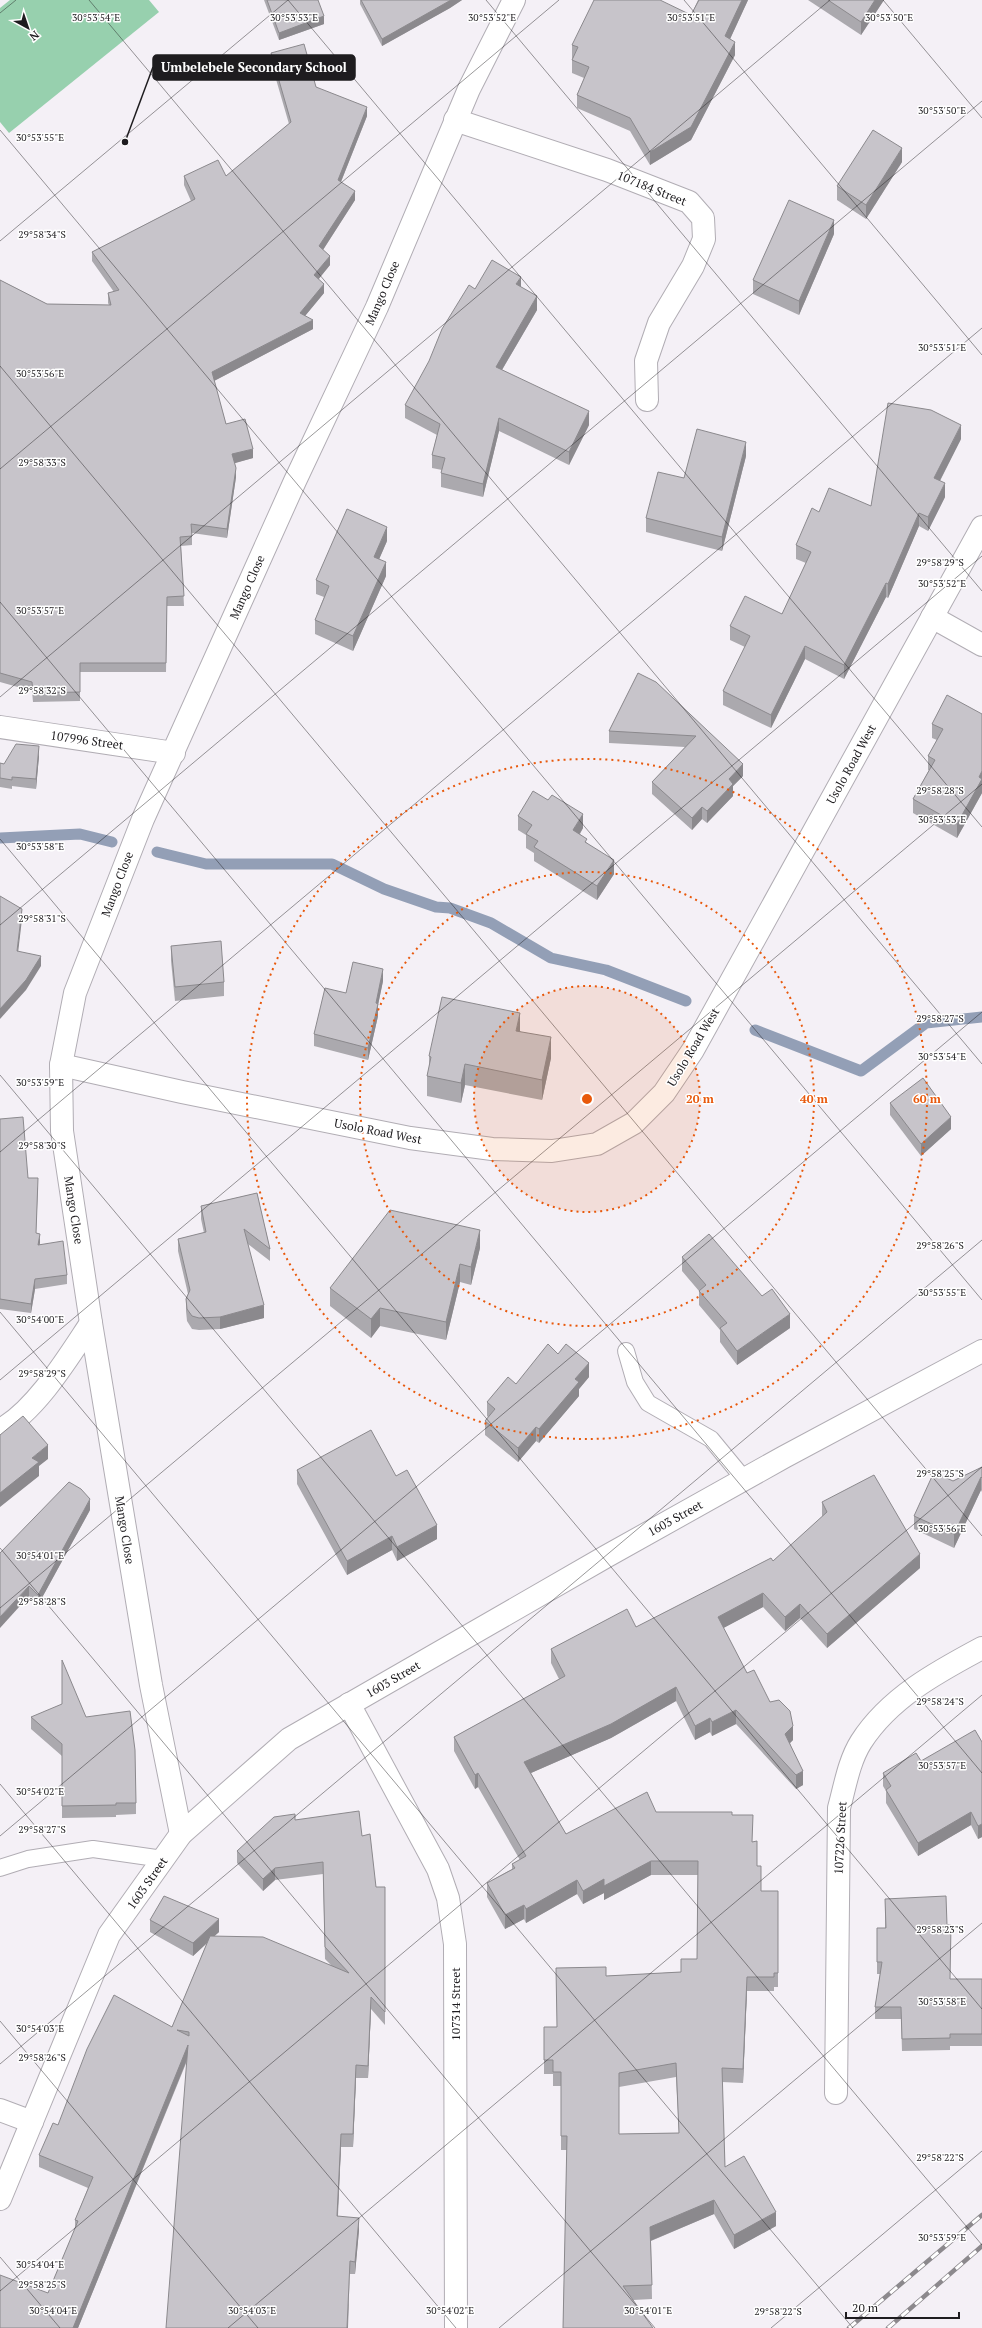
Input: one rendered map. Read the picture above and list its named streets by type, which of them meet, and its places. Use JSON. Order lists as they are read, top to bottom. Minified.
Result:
{"streets":{"street":["107184 Street","Mango Close","107996 Street","Usolo Road West","1603 Street","107226 Street","107314 Street"]},"crossings":[["107184 Street","Mango Close"],["Mango Close","107996 Street"],["Mango Close","Usolo Road West"],["Mango Close","1603 Street"],["1603 Street","107314 Street"]],"places":["Umbelebele Secondary School"],"scale_bar":"20 m","north":"bottom right","coordinates":["30°53'54\"E","30°53'53\"E","30°53'52\"E","30°53'51\"E","30°53'50\"E","30°53'55\"E","29°58'34\"S","30°53'56\"E","29°58'33\"S","29°58'29\"S","30°53'57\"E","29°58'32\"S","29°58'28\"S","30°53'58\"E","29°58'31\"S","29°58'27\"S","30°53'59\"E","29°58'30\"S","29°58'26\"S","30°54'00\"E","29°58'25\"S","30°54'01\"E","29°58'24\"S","30°54'02\"E","29°58'23\"S","30°54'03\"E","29°58'22\"S","30°54'04\"E"],"rings":["20 m","40 m","60 m"]}
